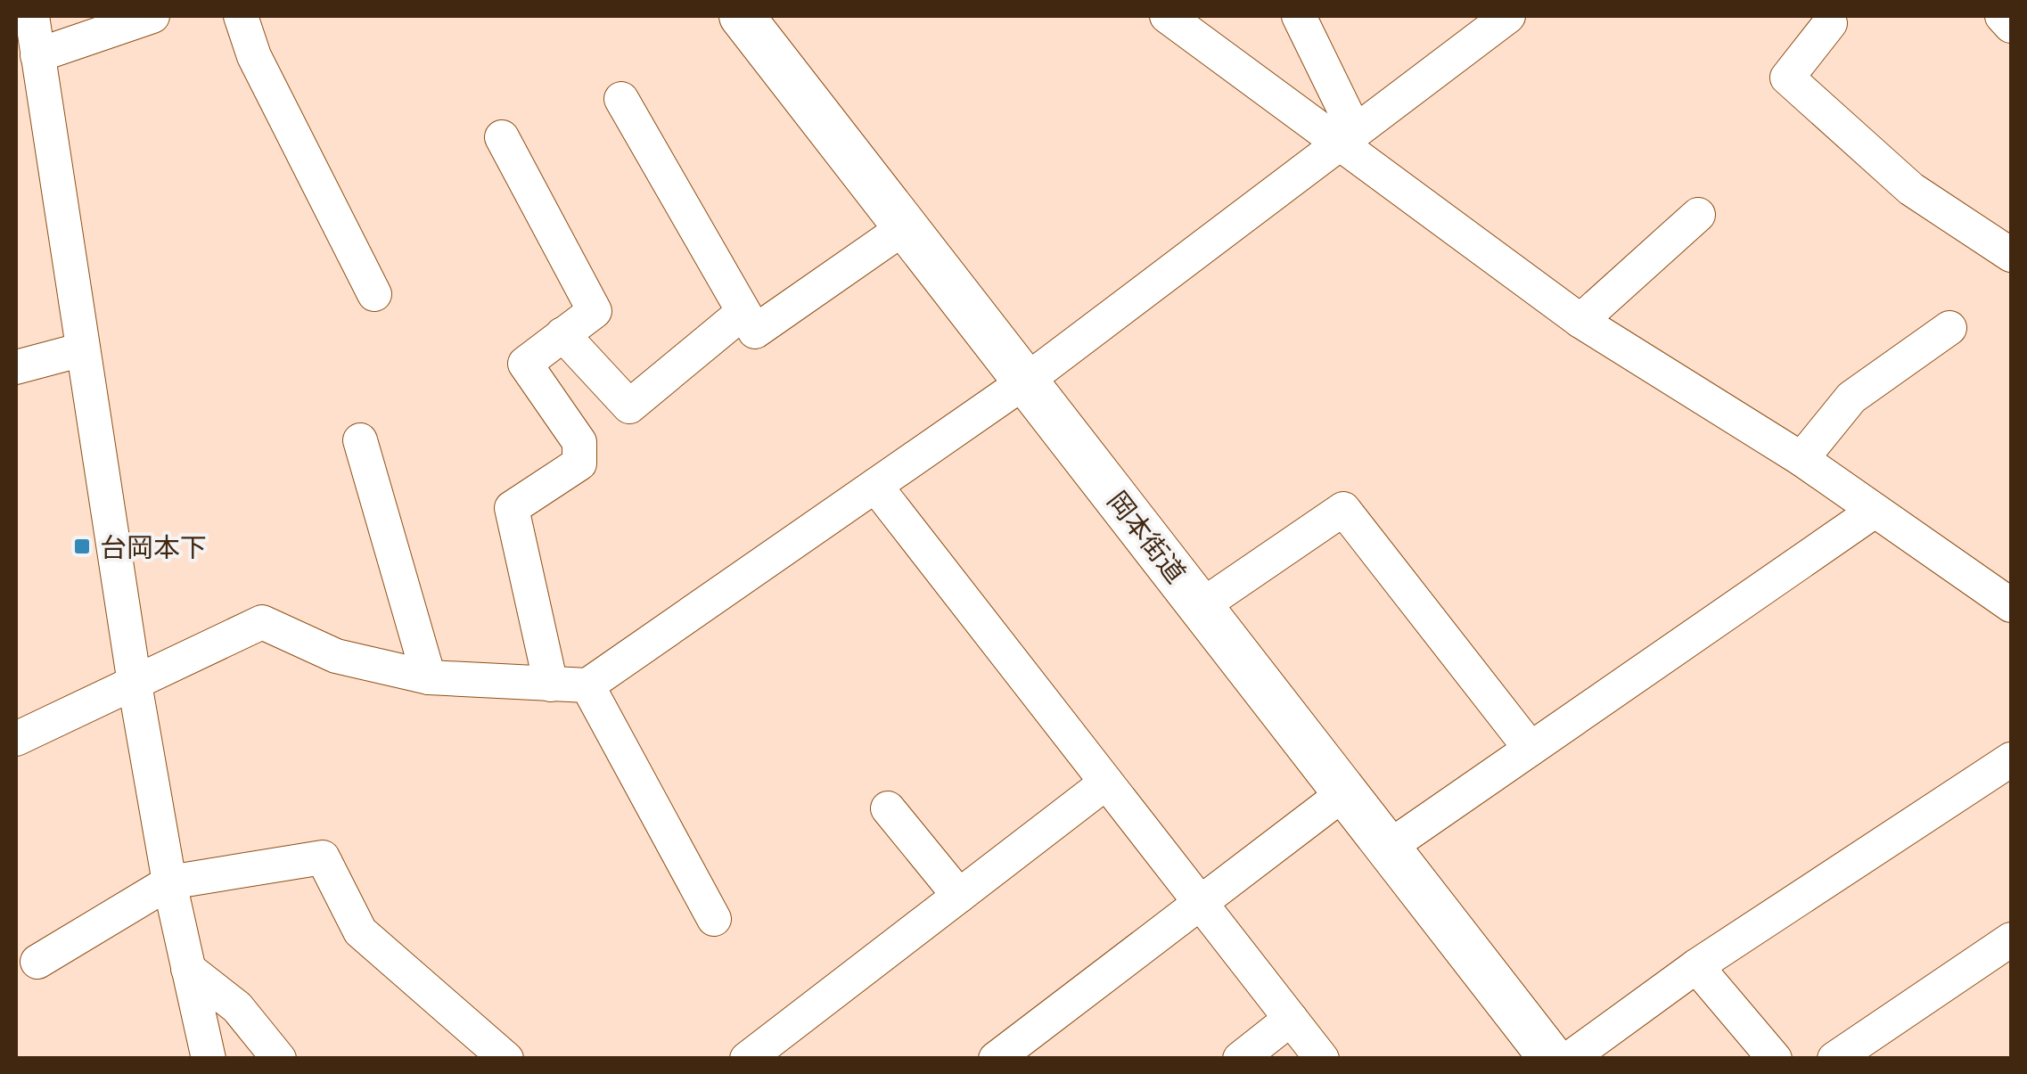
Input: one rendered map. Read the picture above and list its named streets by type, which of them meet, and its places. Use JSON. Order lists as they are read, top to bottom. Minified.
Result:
{"streets":{"main road":["岡本街道"]},"places":{"transit":["台岡本下"]}}
